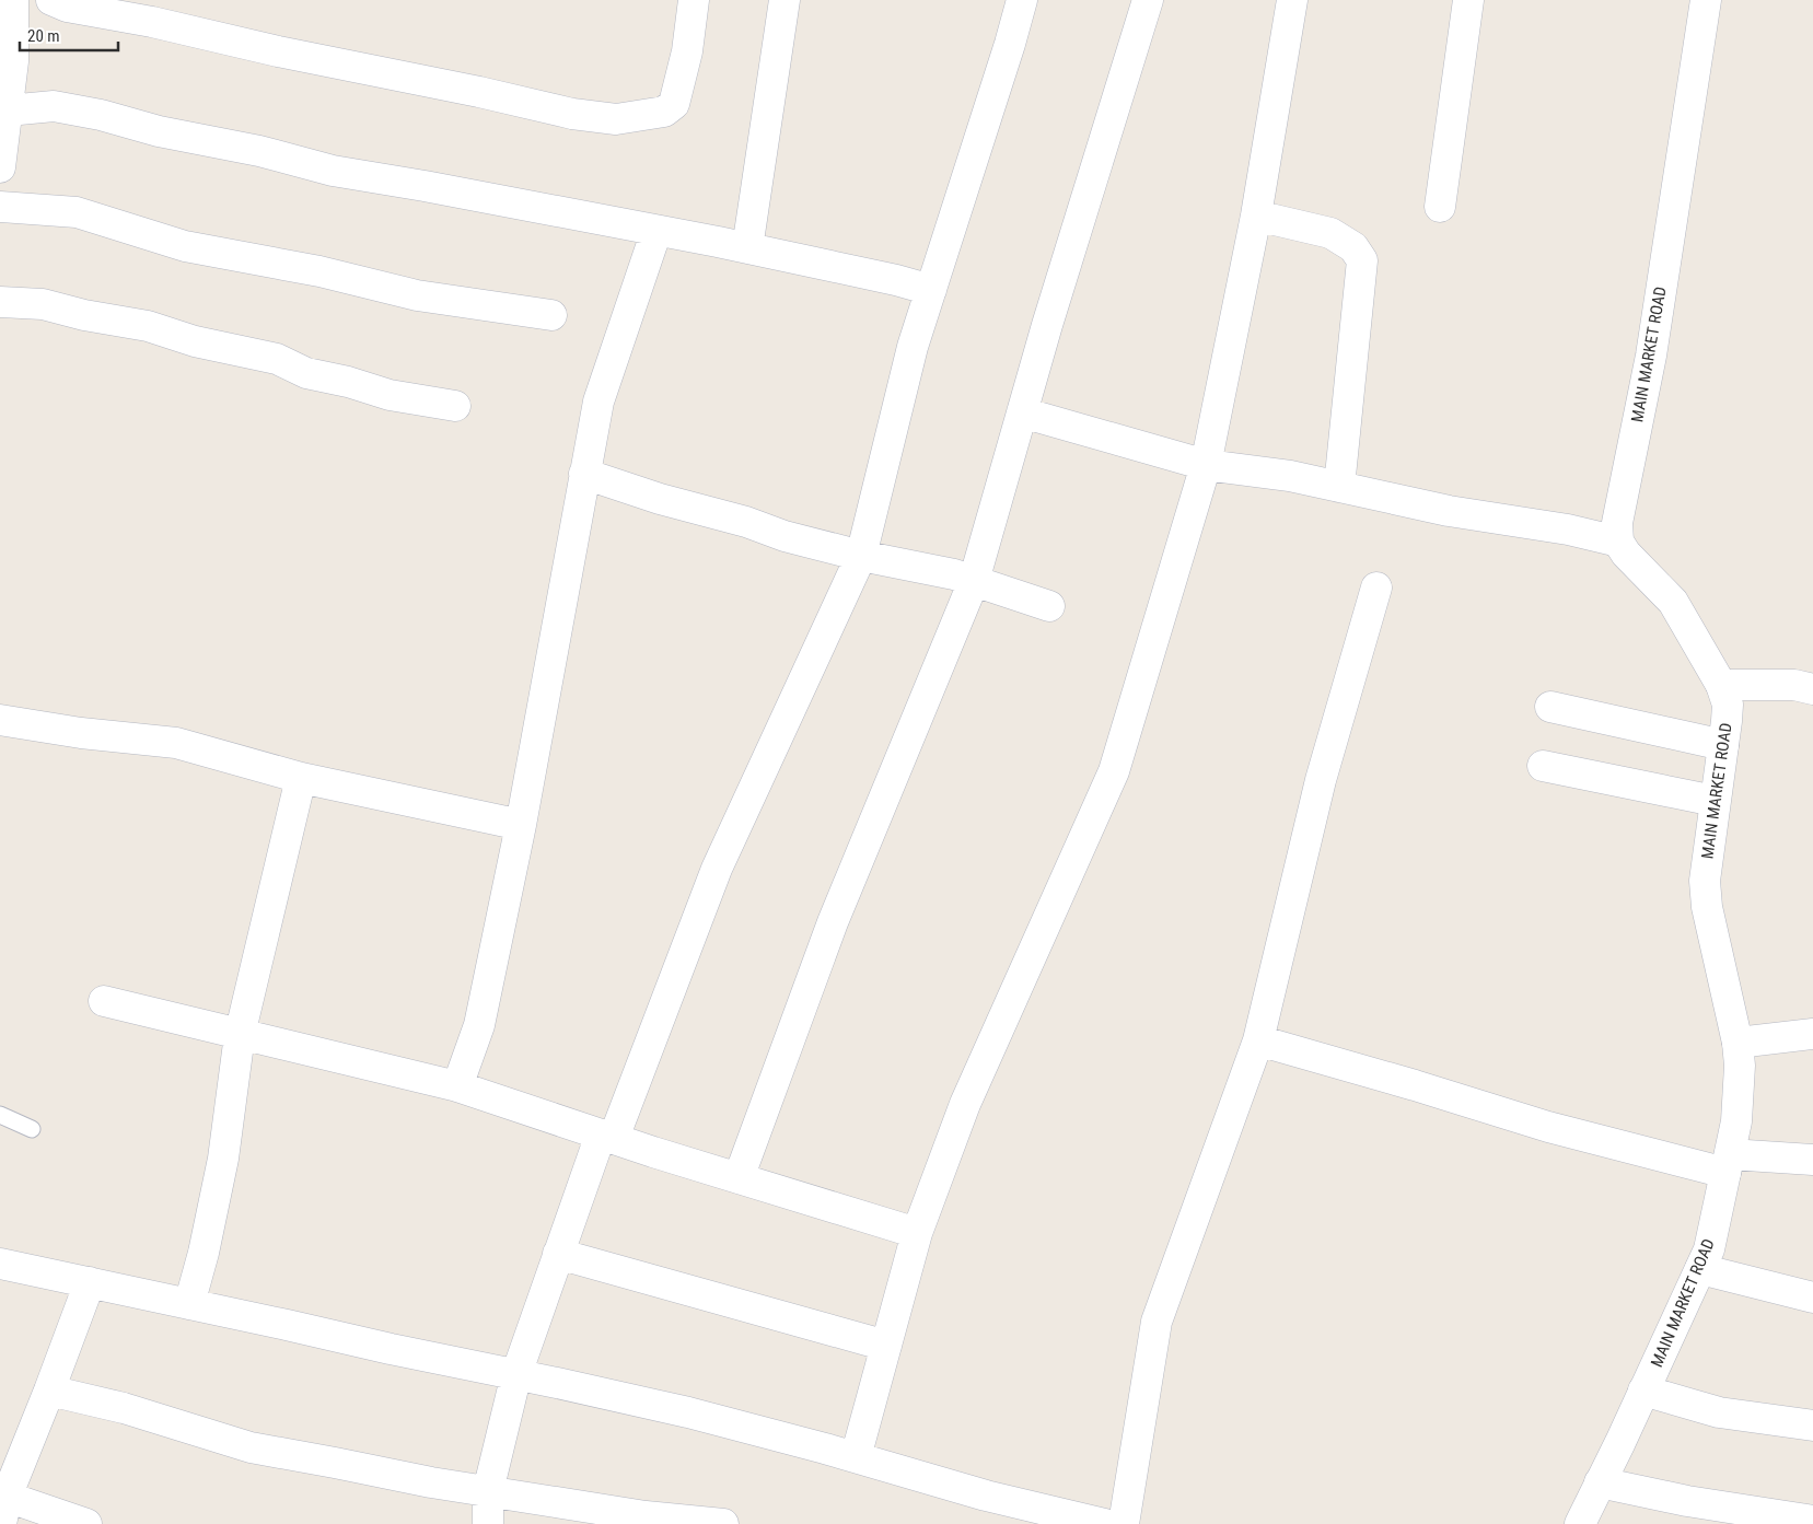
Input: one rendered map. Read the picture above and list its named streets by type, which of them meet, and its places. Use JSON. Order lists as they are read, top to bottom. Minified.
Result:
{"streets":{"street":["MAIN MARKET ROAD"]},"scale_bar":"20 m"}
